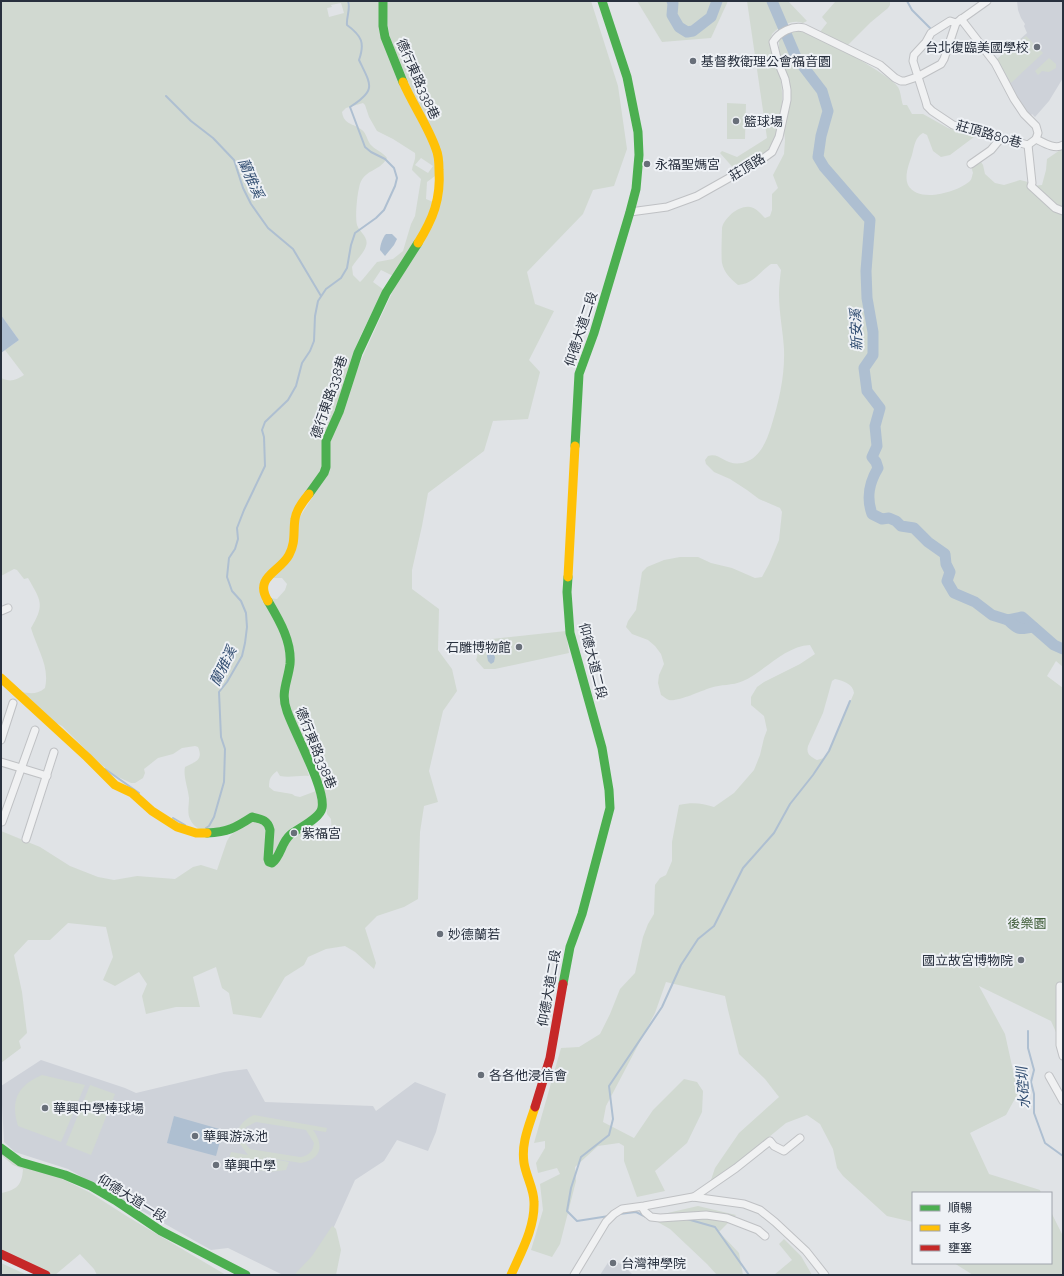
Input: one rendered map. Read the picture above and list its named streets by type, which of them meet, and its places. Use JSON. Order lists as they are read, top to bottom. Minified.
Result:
{"streets":{"main road":["德行東路338巷","仰德大道二段","仰德大道一段"],"street":["莊頂路80巷","莊頂路"]},"crossings":[["莊頂路80巷","莊頂路"],["莊頂路","仰德大道二段"]],"water":["蘭雅溪","新安溪","水硿圳"],"parks":["後樂園"],"places":["台北復臨美國學校","基督教衛理公會福音園","籃球場","永福聖媽宮","石雕博物館","紫福宮","妙德蘭若","國立故宮博物院","各各他浸信會","華興中學棒球場","華興游泳池","華興中學","台灣神學院"],"legend":["順暢","車多","壅塞"]}
